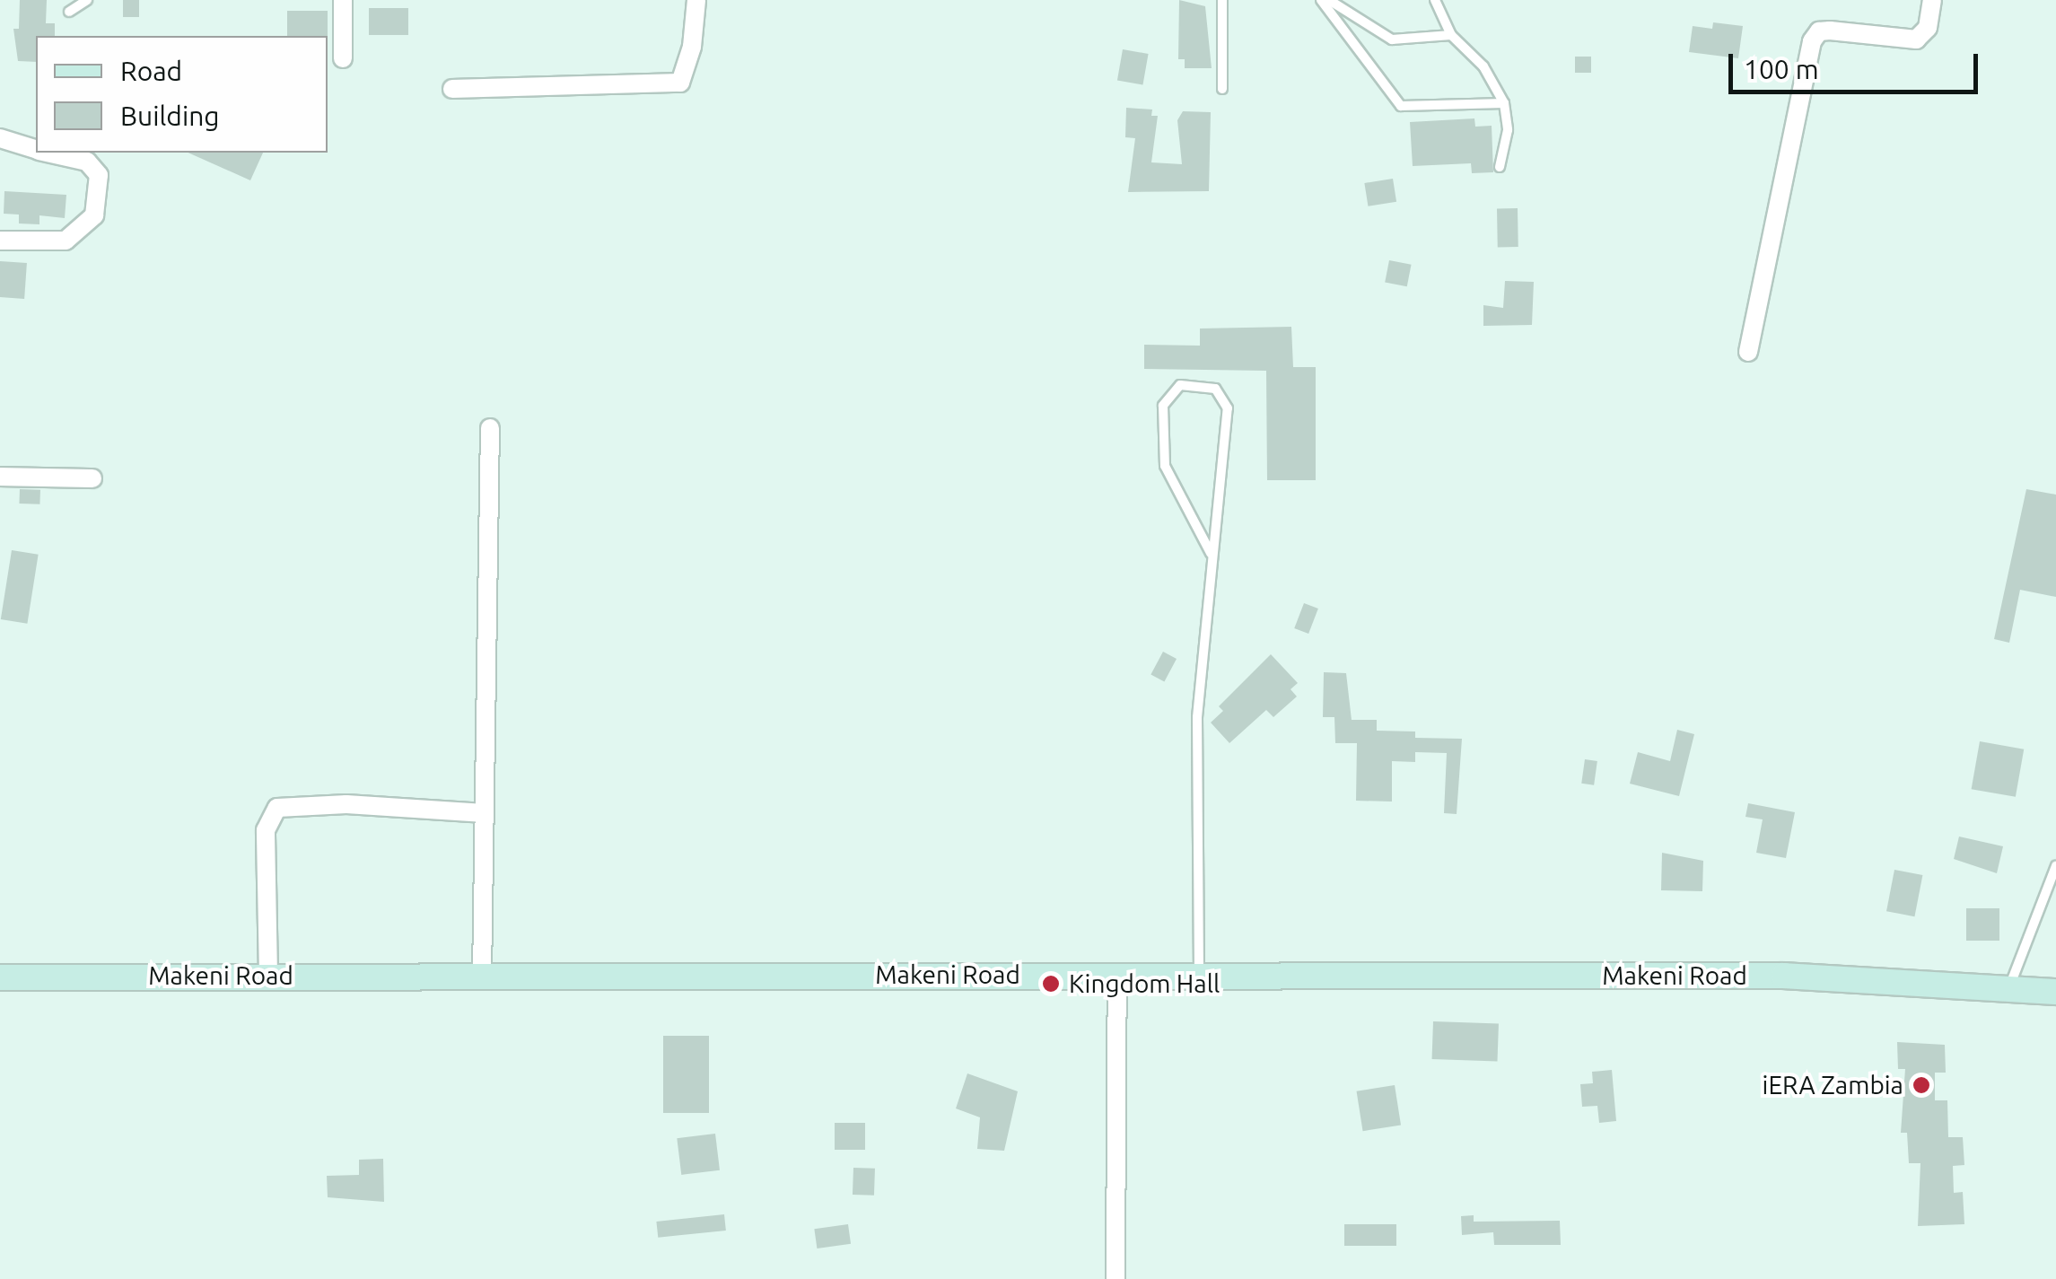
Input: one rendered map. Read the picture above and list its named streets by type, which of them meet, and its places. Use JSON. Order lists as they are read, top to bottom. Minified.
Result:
{"streets":{"main road":["Makeni Road"]},"places":["Kingdom Hall","iERA Zambia"],"legend":["Road","Building"],"scale_bar":"100 m"}
